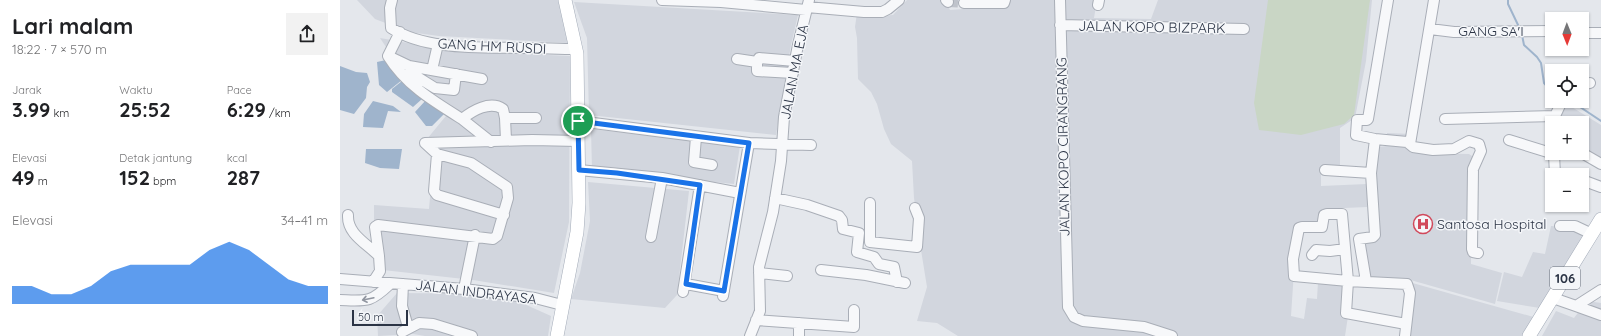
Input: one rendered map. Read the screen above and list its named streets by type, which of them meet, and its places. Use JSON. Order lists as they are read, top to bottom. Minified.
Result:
{"streets":{"main road":["106"],"street":["JALAN KOPO BIZPARK","GANG SA'I","GANG HM RUSDI","JALAN MA EJA","JALAN KOPO CIRANGRANG","JALAN INDRAYASA"]},"crossings":[["JALAN KOPO BIZPARK","JALAN KOPO CIRANGRANG"]],"places":{"hospital":["Santosa Hospital"]},"scale_bar":"50 m","north":"bottom","page":{"heading":["Lari malam","18:22 · 7 × 570 m"],"map_buttons":["+","−"],"stats":[["Jarak","3.99 km"],["Waktu","25:52"],["Pace","6:29 /km"],["Elevasi","49 m"],["Detak jantung","152 bpm"],["kcal","287"]],"chart":["Elevasi","34–41 m"],"scale":"50 m"}}
